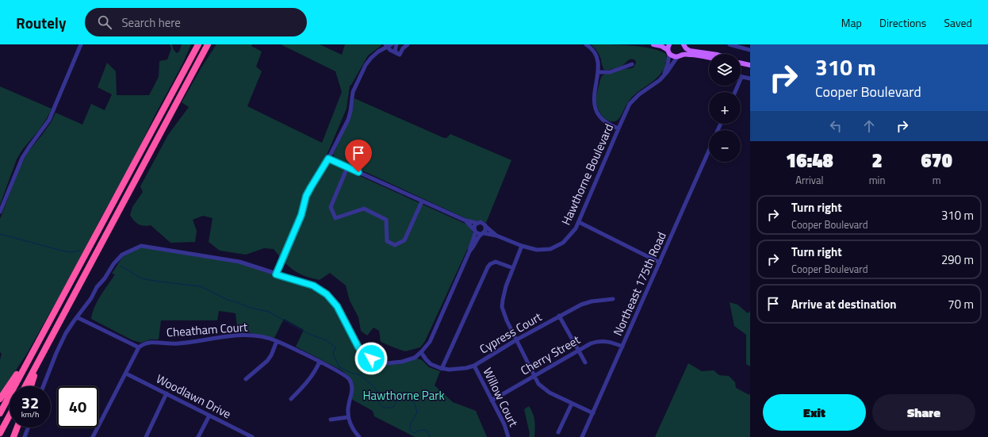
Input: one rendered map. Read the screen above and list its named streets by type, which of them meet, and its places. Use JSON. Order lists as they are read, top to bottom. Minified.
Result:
{"streets":{"street":["Hawthorne Boulevard","Northeast 175th Road","Cheatham Court","Cypress Court","Cherry Street","Woodlawn Drive","Willow Court"]},"crossings":[["Northeast 175th Road","Cherry Street"],["Cypress Court","Willow Court"],["Cherry Street","Willow Court"]],"parks":["Hawthorne Park"],"page":{"header":"Routely","search":"Search here","nav":["Map","Directions","Saved"],"turn":["310 m","Cooper Boulevard"],"map_buttons":["+","−"],"eta":["16:48","Arrival","2","min","670","m"],"list":[{"name":"Turn right","note":"Cooper Boulevard","value":"310 m"},{"name":"Turn right","note":"Cooper Boulevard","value":"290 m"},{"name":"Arrive at destination","value":"70 m"}],"speed":"32 km/h","limit":"40","buttons":["Exit","Share"]}}
